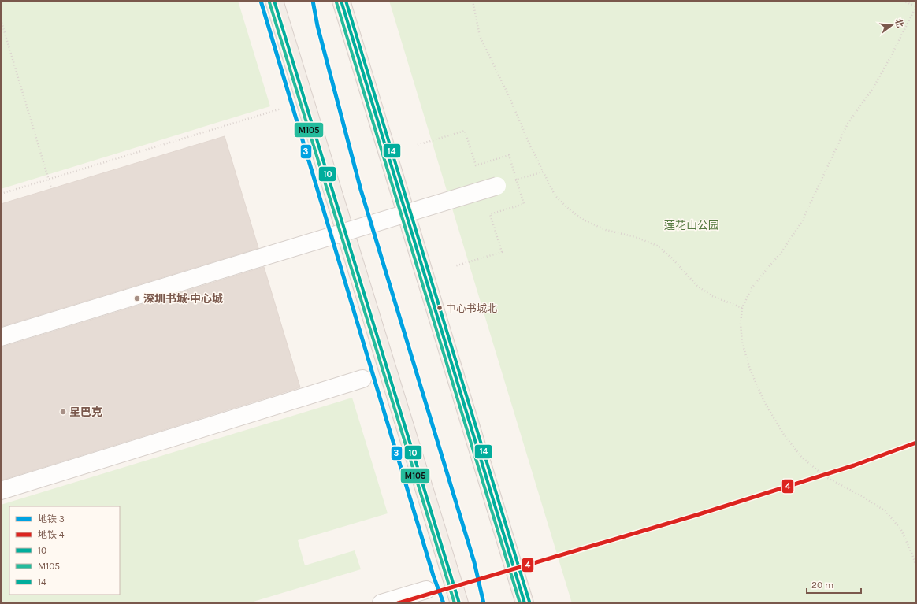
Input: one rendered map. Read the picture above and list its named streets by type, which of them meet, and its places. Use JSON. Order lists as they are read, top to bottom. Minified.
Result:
{"parks":["莲花山公园"],"places":["深圳书城·中心城","中心书城北","星巴克"],"lines":["metro line 3","transit line 10","transit line 14","transit line M105","metro line 4"],"legend":["地铁 3","地铁 4","10","M105","14"],"scale_bar":"20 m","north":"right"}
